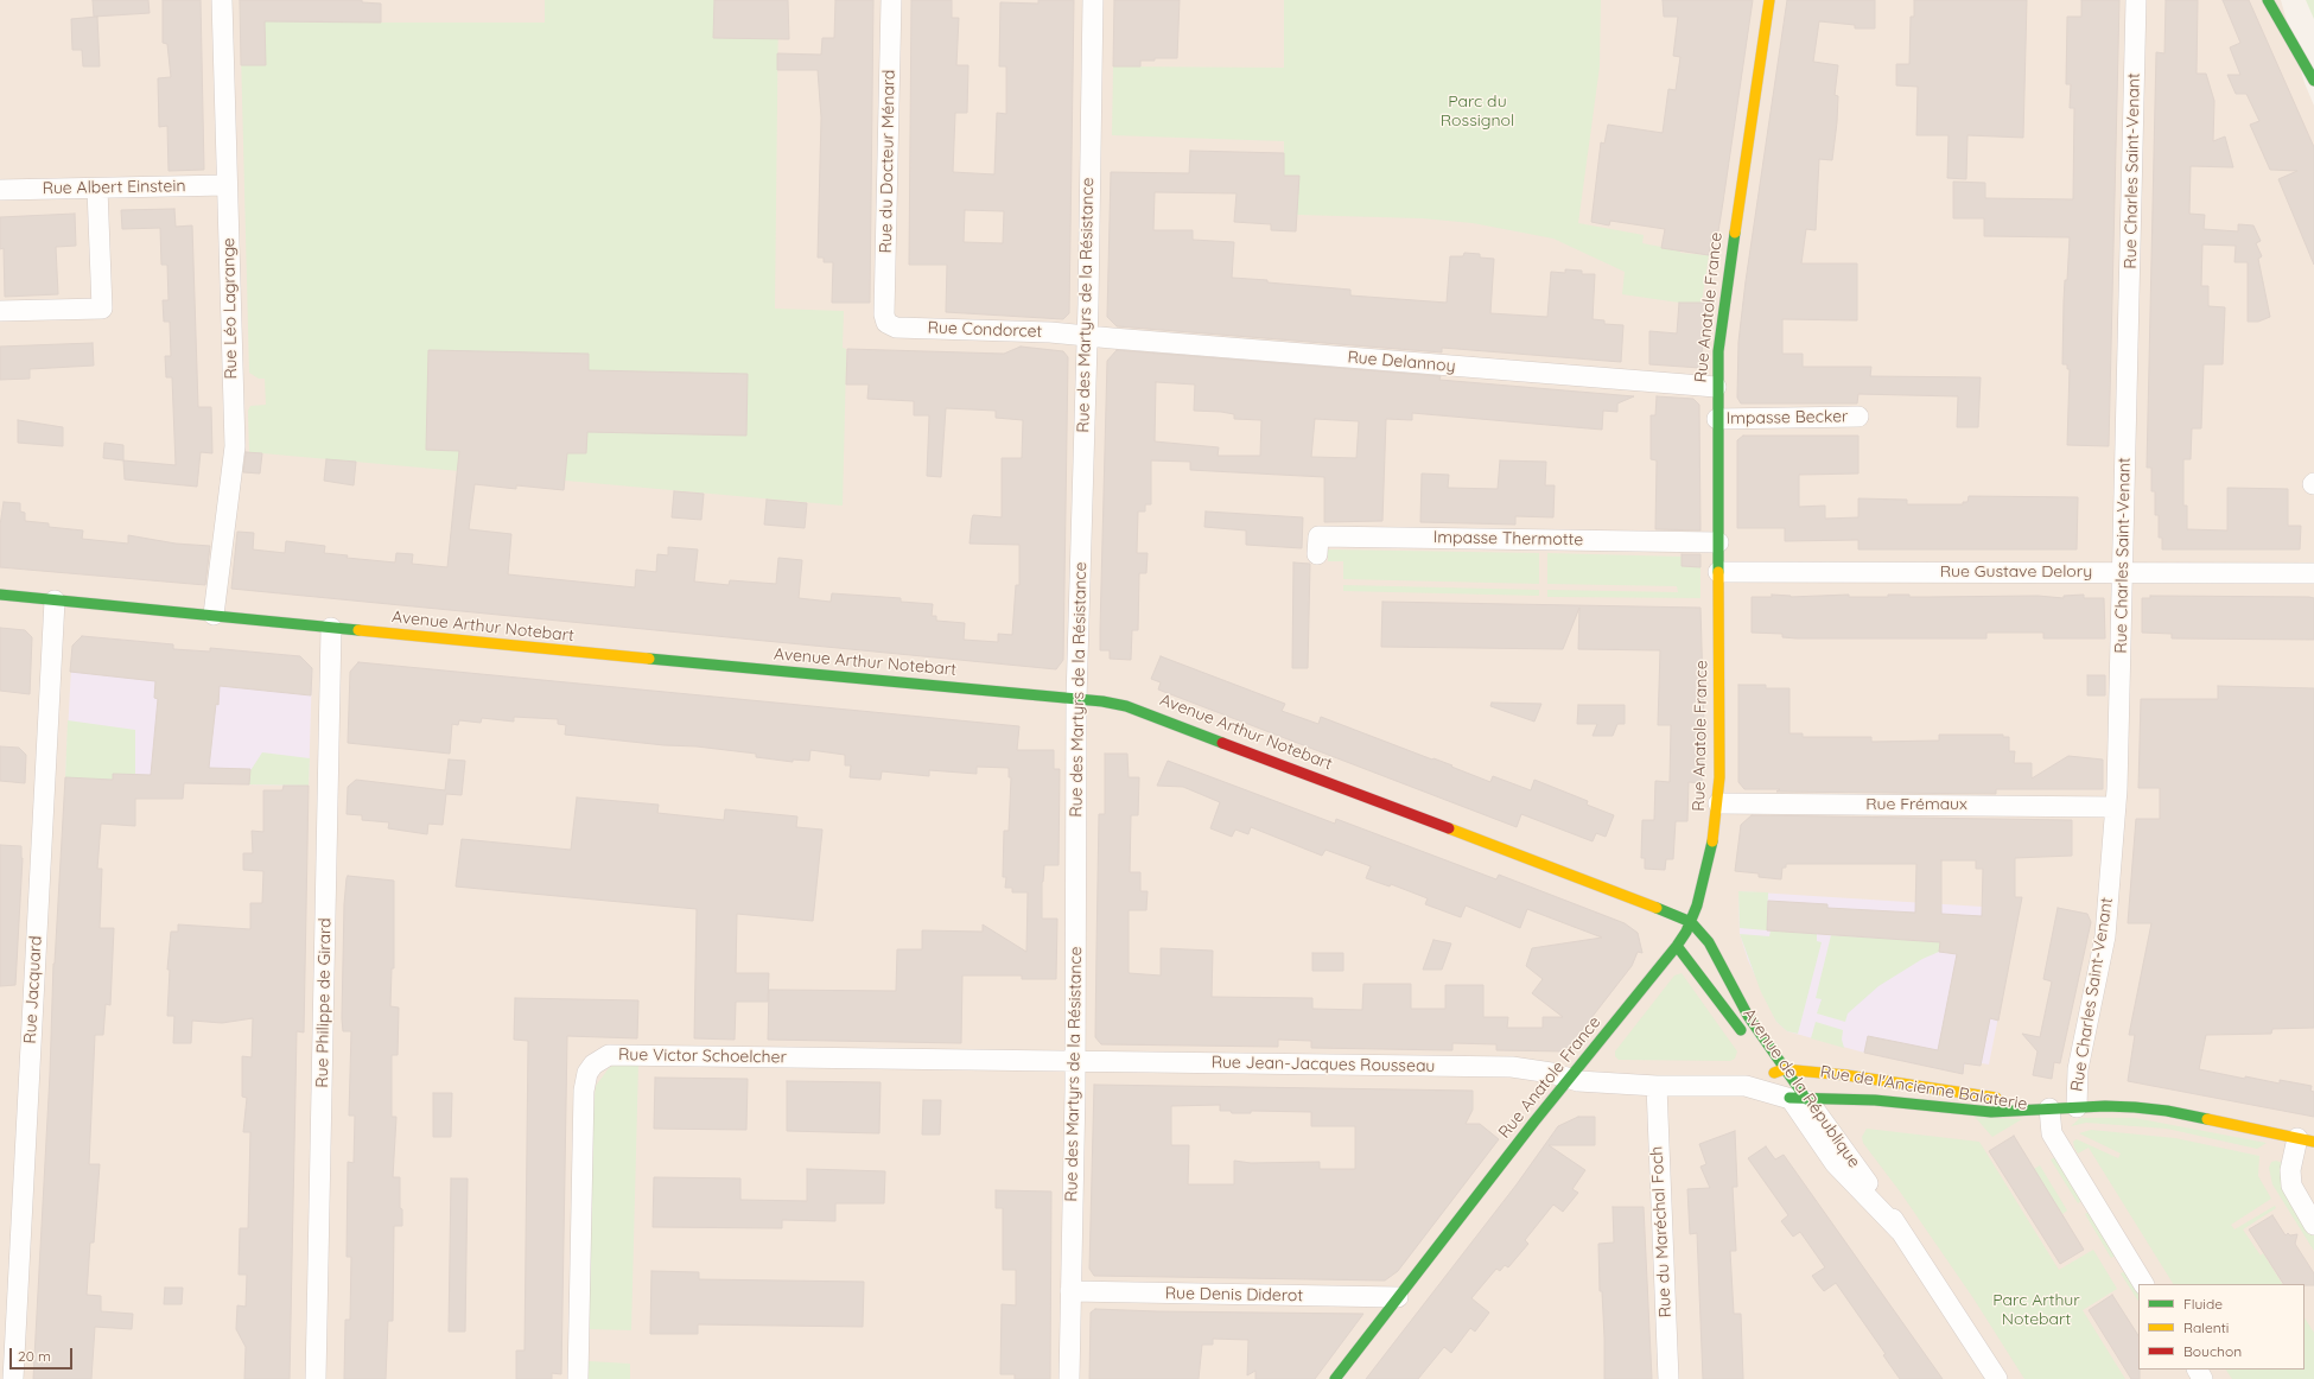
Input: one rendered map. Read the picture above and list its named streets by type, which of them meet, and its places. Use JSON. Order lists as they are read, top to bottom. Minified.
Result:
{"streets":{"street":["Rue du Docteur Ménard","Rue Charles Saint-Venant","Rue Albert Einstein","Rue des Martyrs de la Résistance","Rue Anatole France","Rue Léo Lagrange","Rue Condorcet","Rue Delannoy","Impasse Becker","Impasse Thermotte","Rue Gustave Delory","Avenue Arthur Notebart","Rue Frémaux","Rue Jacquard","Rue Philippe de Girard","Rue Victor Schoelcher","Rue Jean-Jacques Rousseau","Avenue de la République","Rue de l'Ancienne Balaterie","Rue du Maréchal Foch","Rue Denis Diderot"]},"crossings":[["Rue du Docteur Ménard","Rue Condorcet"],["Rue Charles Saint-Venant","Rue Gustave Delory"],["Rue Charles Saint-Venant","Rue Frémaux"],["Rue Charles Saint-Venant","Rue de l'Ancienne Balaterie"],["Rue Albert Einstein","Rue Léo Lagrange"],["Rue des Martyrs de la Résistance","Rue Condorcet"],["Rue des Martyrs de la Résistance","Rue Delannoy"],["Rue des Martyrs de la Résistance","Avenue Arthur Notebart"],["Rue des Martyrs de la Résistance","Rue Victor Schoelcher"],["Rue des Martyrs de la Résistance","Rue Jean-Jacques Rousseau"],["Rue des Martyrs de la Résistance","Rue Denis Diderot"],["Rue Anatole France","Rue Delannoy"],["Rue Anatole France","Impasse Becker"],["Rue Anatole France","Impasse Thermotte"],["Rue Anatole France","Rue Gustave Delory"],["Rue Anatole France","Avenue Arthur Notebart"],["Rue Anatole France","Rue Frémaux"],["Rue Anatole France","Rue Jean-Jacques Rousseau"],["Rue Anatole France","Avenue de la République"],["Rue Anatole France","Rue de l'Ancienne Balaterie"],["Rue Anatole France","Rue Denis Diderot"],["Rue Léo Lagrange","Avenue Arthur Notebart"],["Rue Condorcet","Rue Delannoy"],["Avenue Arthur Notebart","Rue Jacquard"],["Avenue Arthur Notebart","Rue Philippe de Girard"],["Avenue Arthur Notebart","Avenue de la République"],["Rue Victor Schoelcher","Rue Jean-Jacques Rousseau"],["Rue Jean-Jacques Rousseau","Rue de l'Ancienne Balaterie"],["Avenue de la République","Rue de l'Ancienne Balaterie"],["Rue de l'Ancienne Balaterie","Rue du Maréchal Foch"]],"parks":["Parc du Rossignol","Parc Arthur Notebart"],"legend":["Fluide","Ralenti","Bouchon"],"scale_bar":"20 m"}
